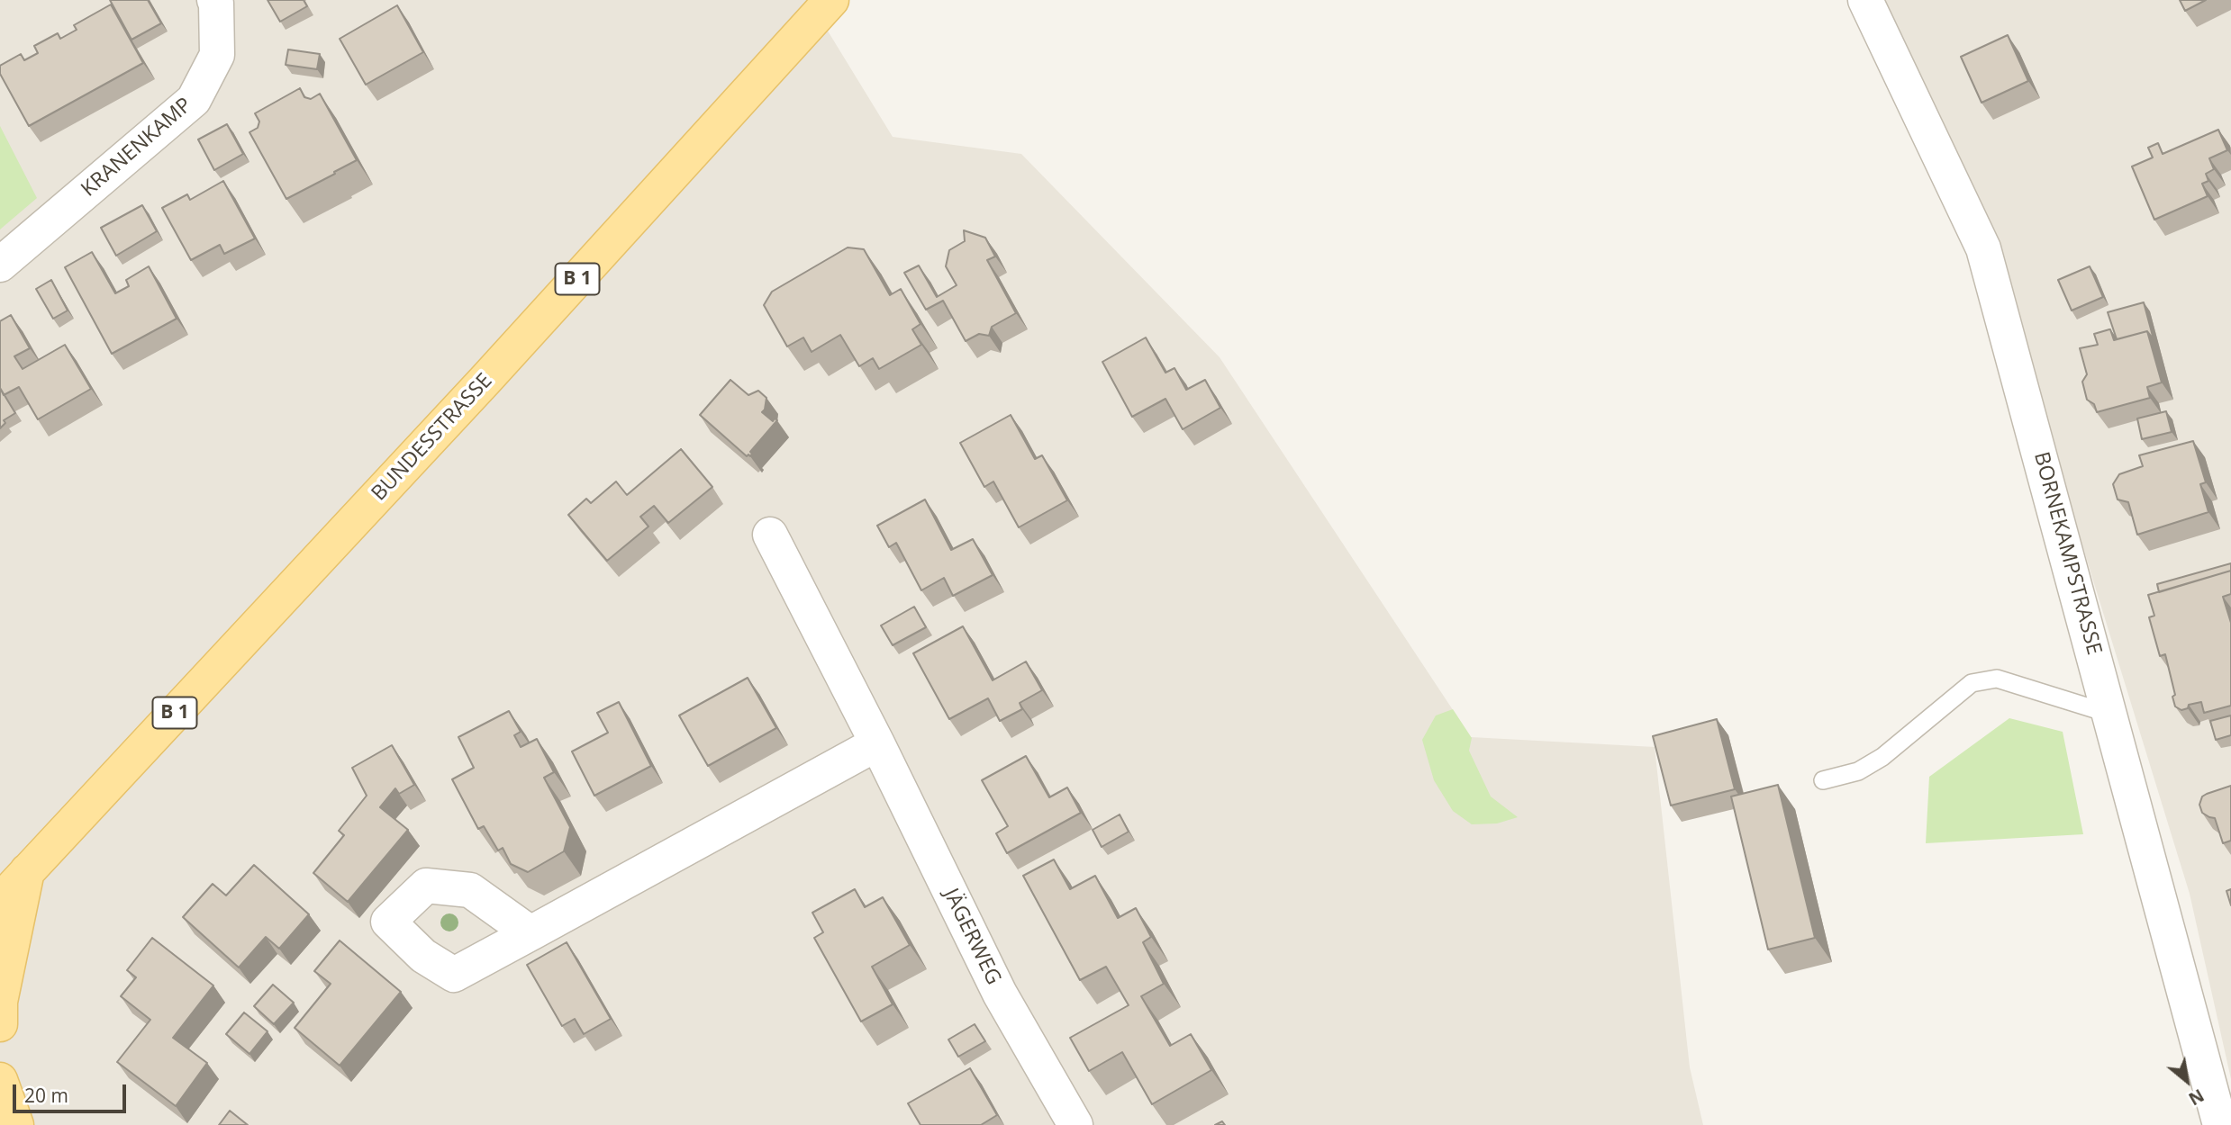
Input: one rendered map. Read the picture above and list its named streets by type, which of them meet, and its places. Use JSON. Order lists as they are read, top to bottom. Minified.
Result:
{"streets":{"main road":["B 1","BUNDESSTRASSE"],"street":["KRANENKAMP","BORNEKAMPSTRASSE","JÄGERWEG"]},"crossings":[["B 1","BUNDESSTRASSE"]],"scale_bar":"20 m","north":"bottom right"}
